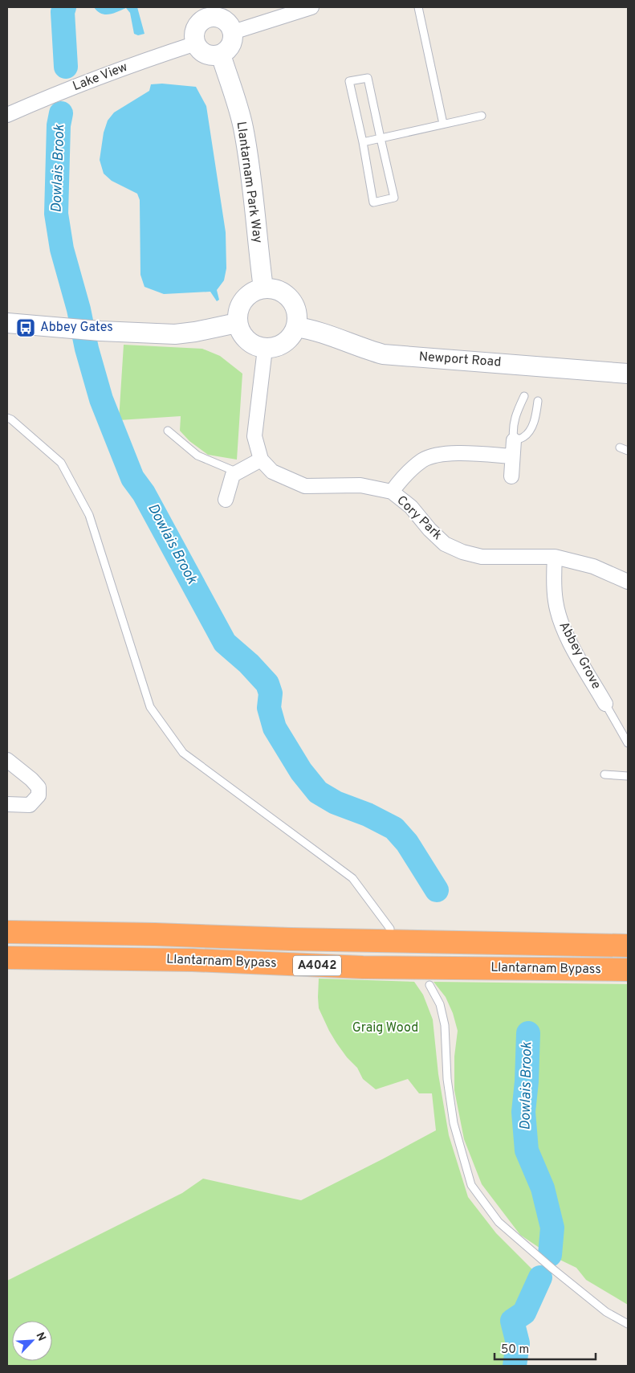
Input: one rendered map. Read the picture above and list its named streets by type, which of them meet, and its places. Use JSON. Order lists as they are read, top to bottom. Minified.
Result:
{"streets":{"highway":["Llantarnam Bypass","A4042"],"street":["Lake View","Llantarnam Park Way","Newport Road","Cory Park","Abbey Grove"]},"crossings":[["Lake View","Llantarnam Park Way"],["Llantarnam Park Way","Newport Road"],["Cory Park","Abbey Grove"]],"water":["Dowlais Brook"],"parks":["Graig Wood"],"places":{"bus stop":["Abbey Gates"]},"scale_bar":"50 m","north":"top right"}
